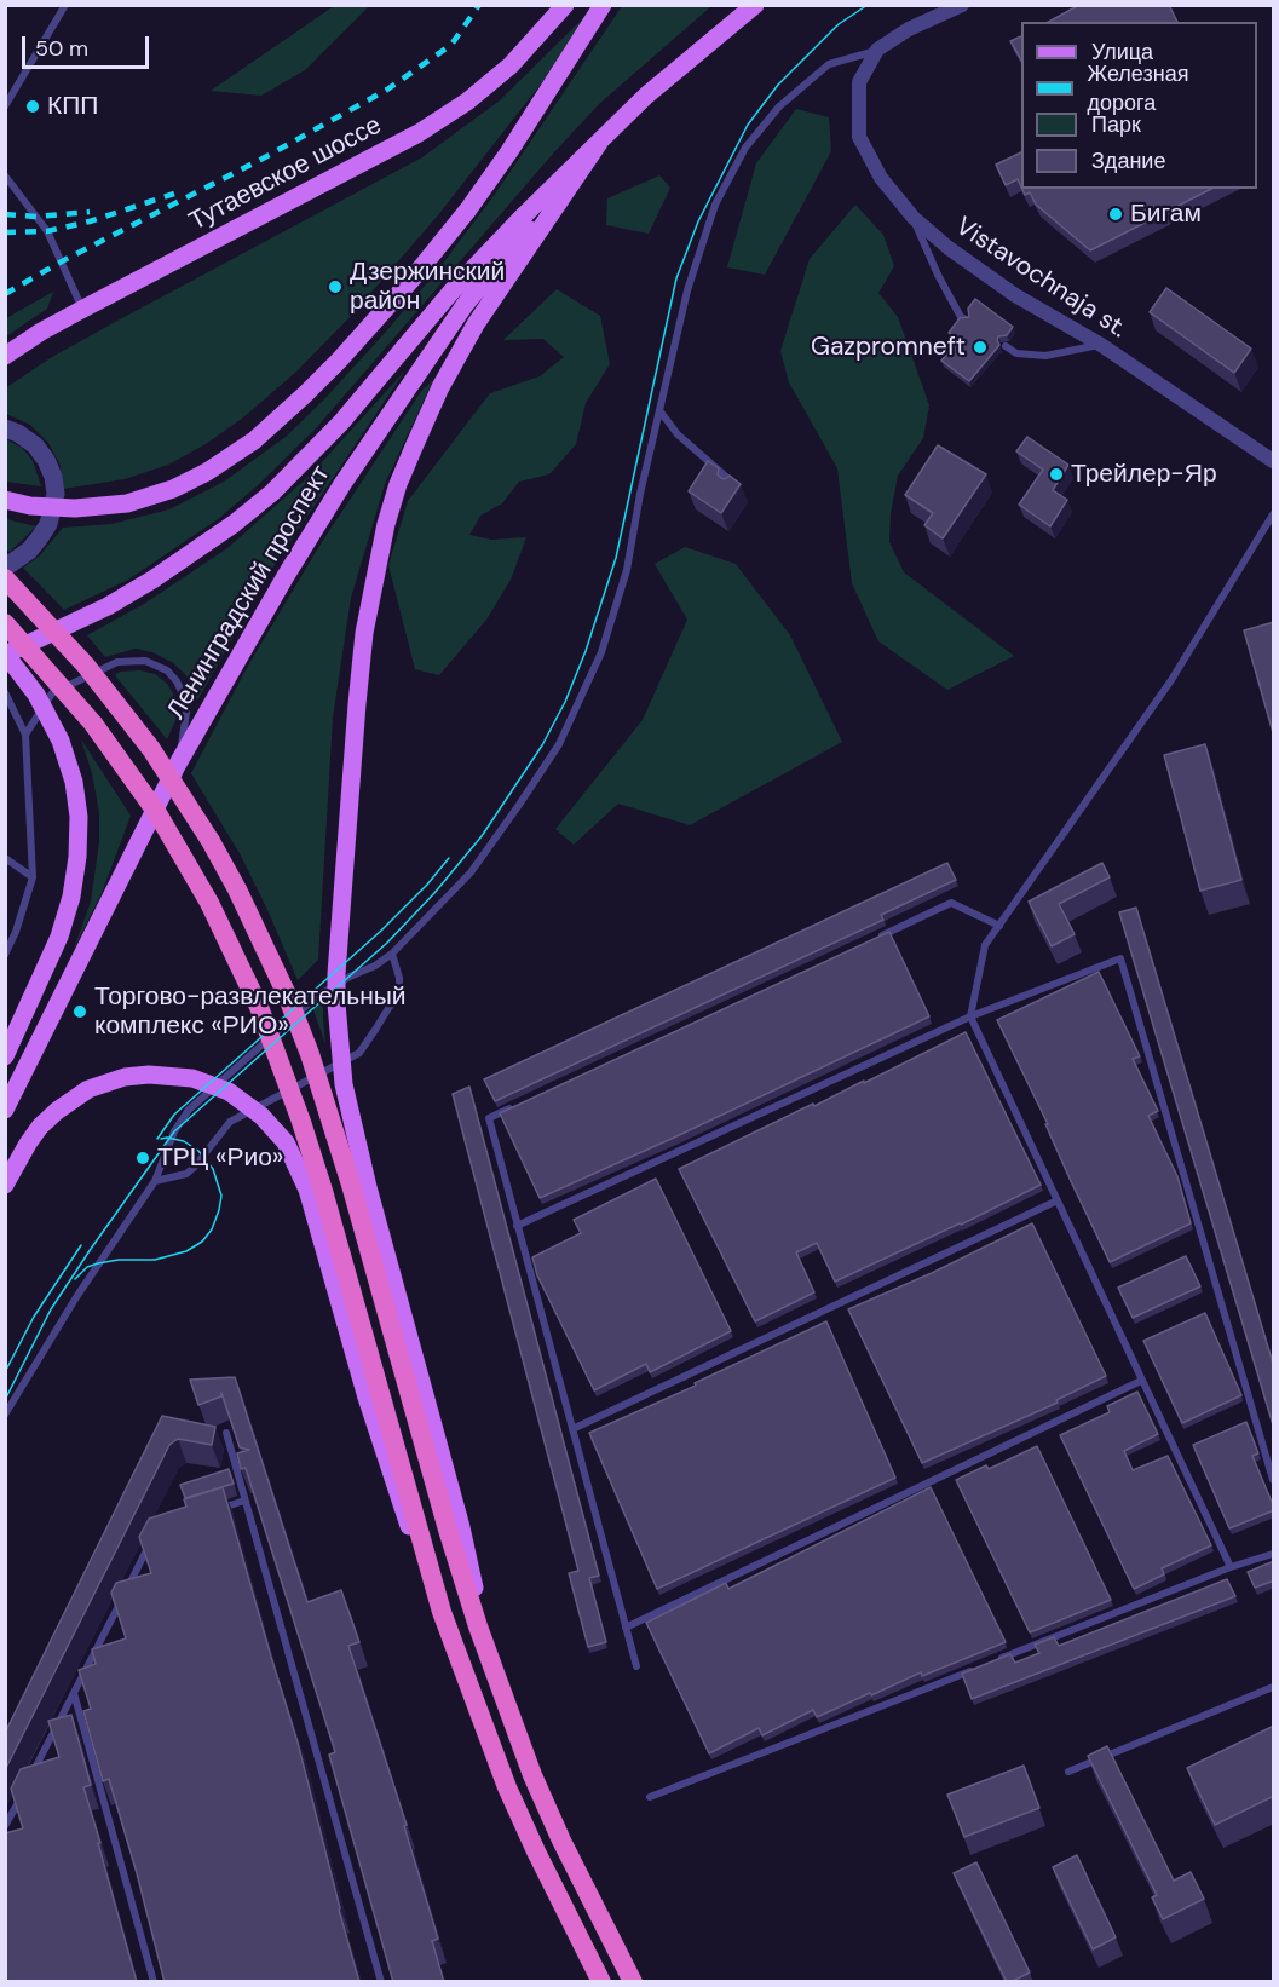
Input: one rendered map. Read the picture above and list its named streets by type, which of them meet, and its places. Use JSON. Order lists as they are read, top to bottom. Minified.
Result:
{"streets":{"main road":["Тутаевское шоссе","Ленинградский проспект"],"street":["Vistavochnaja st."]},"places":["КПП","Бигам","Дзержинский район","Gazpromneft","Трейлер-Яр","Торгово-развлекательный комплекс «РИО»","ТРЦ «Рио»"],"legend":["Улица","Железная дорога","Парк","Здание"],"scale_bar":"50 m"}
